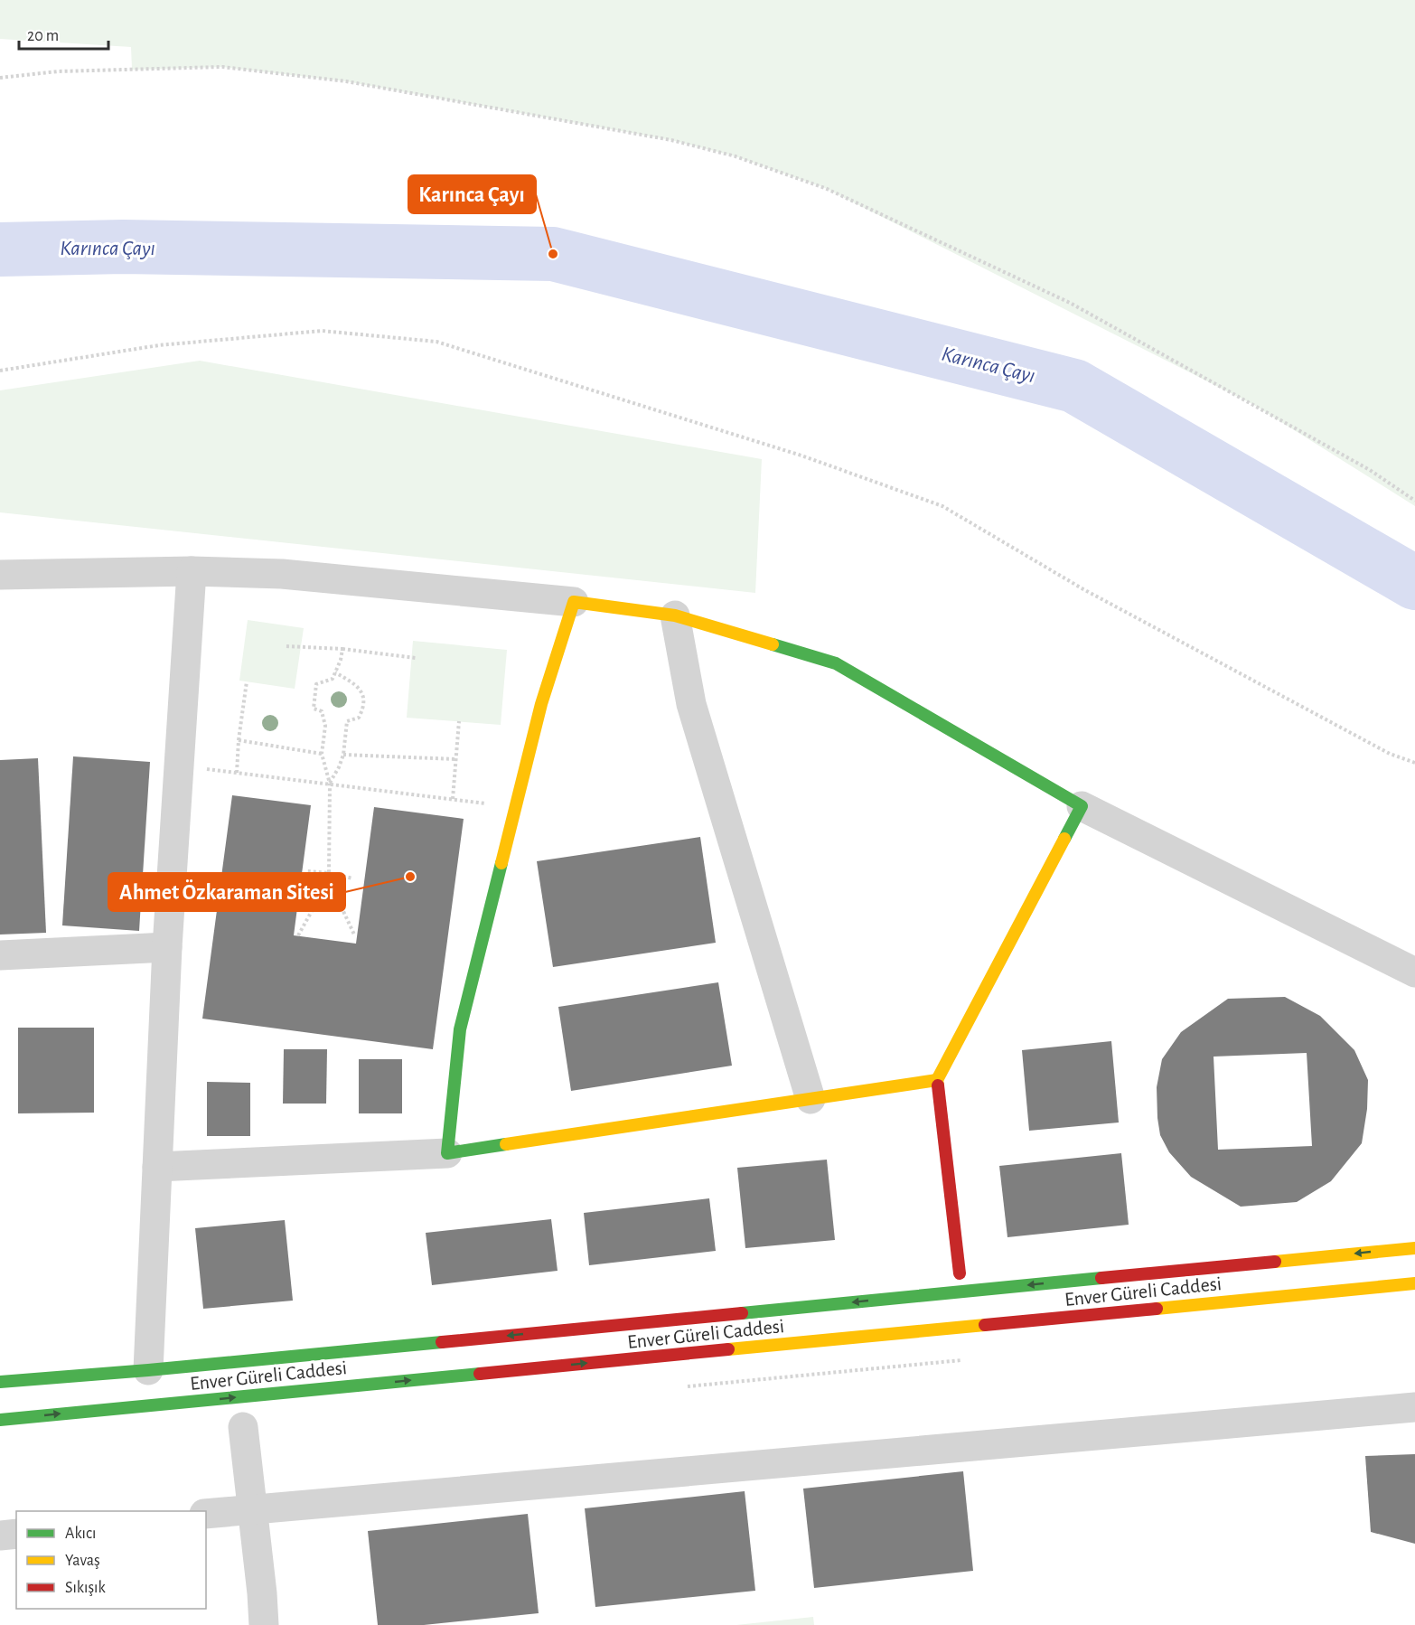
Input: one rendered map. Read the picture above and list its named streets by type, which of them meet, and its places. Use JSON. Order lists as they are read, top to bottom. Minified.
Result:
{"streets":{"main road":["Enver Güreli Caddesi"]},"water":["Karınca Çayı"],"places":["Karınca Çayı","Ahmet Özkaraman Sitesi"],"legend":["Akıcı","Yavaş","Sıkışık"],"scale_bar":"20 m"}
